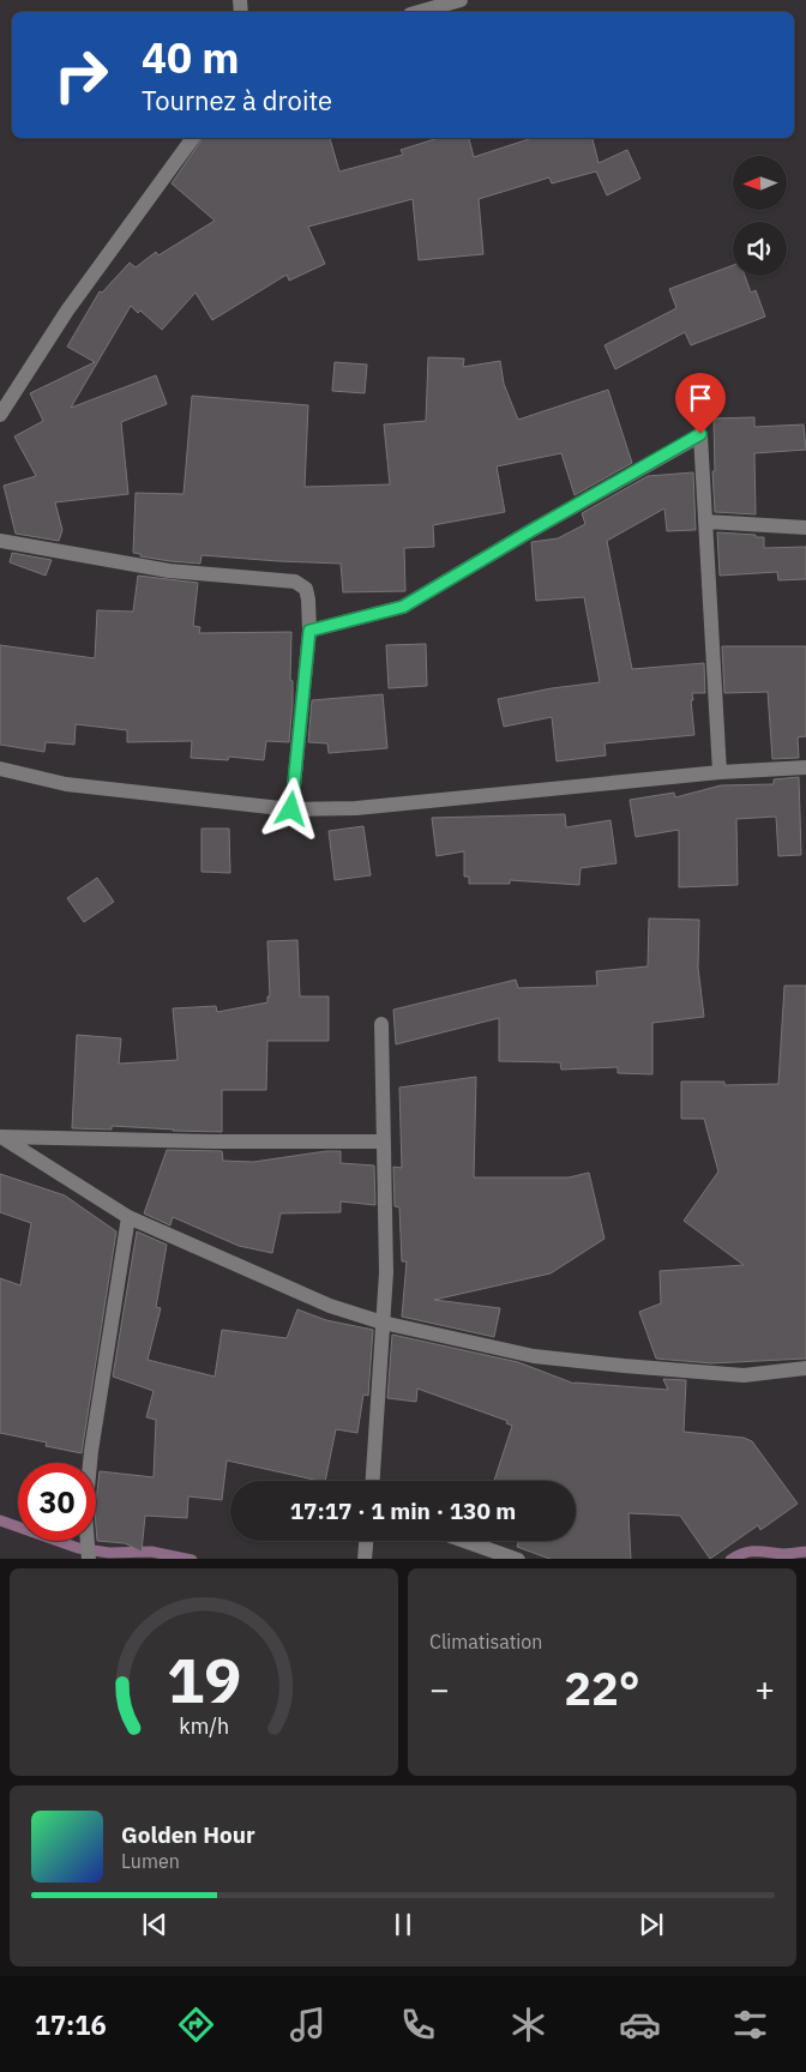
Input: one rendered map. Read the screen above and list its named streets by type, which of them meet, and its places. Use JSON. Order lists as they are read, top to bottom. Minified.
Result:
{"north":"left","page":{"turn":["40 m","Tournez à droite"],"limit":"30","trip":"17:17 · 1 min · 130 m","tile":"Climatisation","heat":["−","22°","+"],"song":["Golden Hour","Lumen"],"tabs":"17:16","gauge":["19","km/h"]}}
